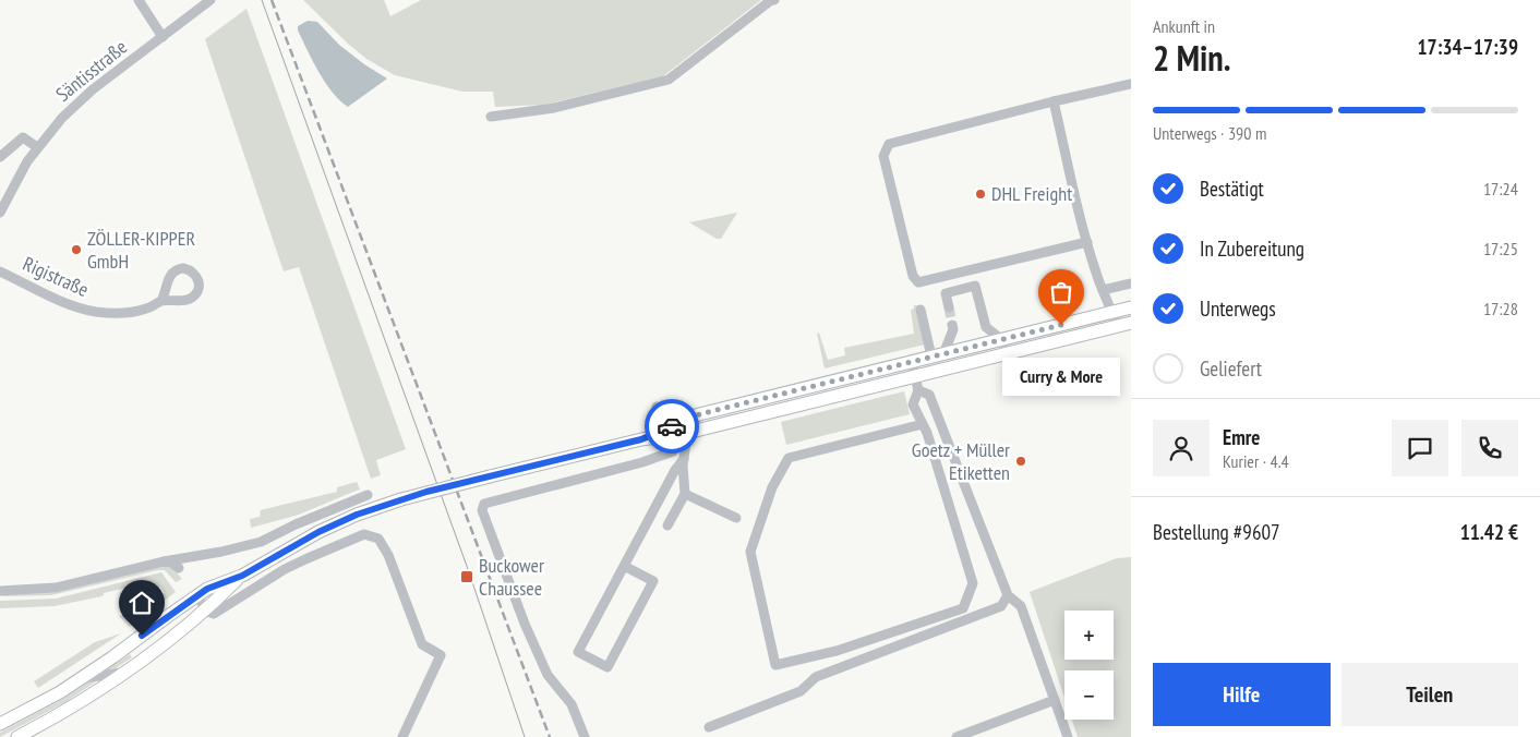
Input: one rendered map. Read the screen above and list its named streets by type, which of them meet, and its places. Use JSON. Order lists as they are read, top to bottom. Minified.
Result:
{"streets":{"street":["Säntisstraße","Rigistraße"]},"places":{"other":["DHL Freight","ZÖLLER-KIPPER GmbH","Curry & More","Goetz + Müller Etiketten"],"transit":["Buckower Chaussee"]},"page":{"heading":["2 Min.","Ankunft in","17:34–17:39"],"panel":["Emre","Kurier · 4.4","Bestellung #9607","11.42 €"],"bar":"Unterwegs · 390 m","list":[["Bestätigt","17:24"],["In Zubereitung","17:25"],["Unterwegs","17:28"],"Geliefert"],"bubble":"Curry & More","map_buttons":["+","−"],"buttons":["Hilfe","Teilen"]}}
